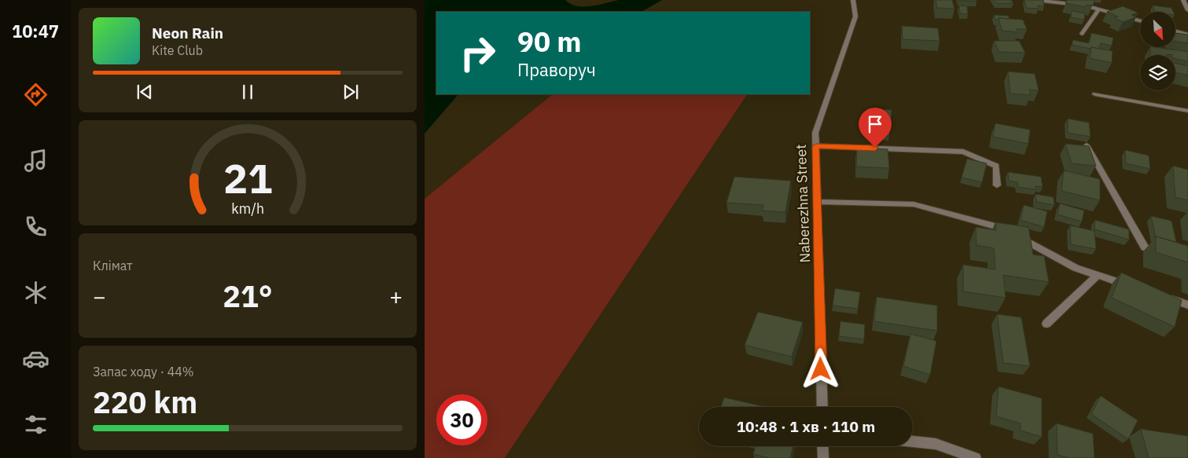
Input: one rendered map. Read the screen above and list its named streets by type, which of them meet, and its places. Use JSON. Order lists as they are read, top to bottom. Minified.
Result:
{"streets":{"street":["Naberezhna Street"]},"north":"bottom right","page":{"tabs":"10:47","turn":["90 m","Праворуч"],"song":["Neon Rain","Kite Club"],"tile":["Клімат",["Запас ходу · 44%","220 km"]],"heat":["−","21°","+"],"limit":"30","trip":"10:48 · 1 хв · 110 m","gauge":["21","km/h"]}}
